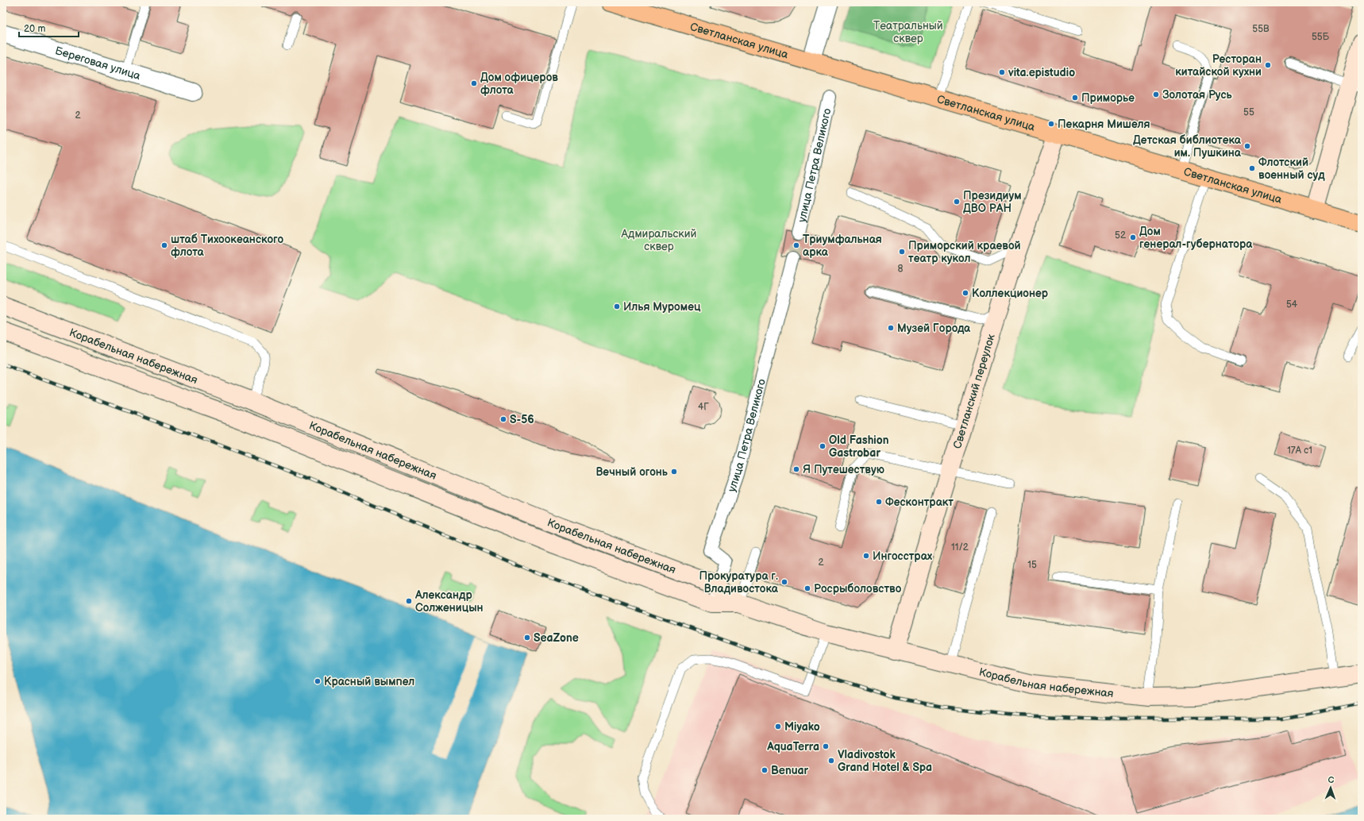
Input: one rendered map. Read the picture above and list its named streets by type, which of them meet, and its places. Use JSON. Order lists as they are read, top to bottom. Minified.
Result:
{"streets":{"main road":["Светланская улица","Корабельная набережная","Светланский переулок"],"street":["Береговая улица","улица Петра Великого"]},"crossings":[["Светланская улица","Светланский переулок"],["улица Петра Великого","Корабельная набережная"],["Корабельная набережная","Светланский переулок"]],"parks":["Театральный сквер","Адмиральский сквер"],"places":["Ресторан китайской кухни","vita.epistudio","Дом офицеров флота","Золотая Русь","Приморье","Пекарня Мишеля","Детская библиотека им. Пушкина","Флотский военный суд","Президиум ДВО РАН","Дом генерал-губернатора","штаб Тихоокеанского флота","Триумфальная арка","Приморский краевой театр кукол","Коллекционер","Илья Муромец","Музей Города","S-56","Old Fashion Gastrobar","Я Путешествую","Вечный огонь","Фесконтракт","Ингосстрах","Прокуратура г. Владивостока","Росрыболовство","Александр Солженицын","SeaZone","Красный вымпел","Miyako","AquaTerra","Vladivostok Grand Hotel & Spa","Benuar"],"house_numbers":["55В","55Б","55","2","52","8","54","4Г","17А с1","11/2","2","15"],"scale_bar":"20 m","north":"top"}
